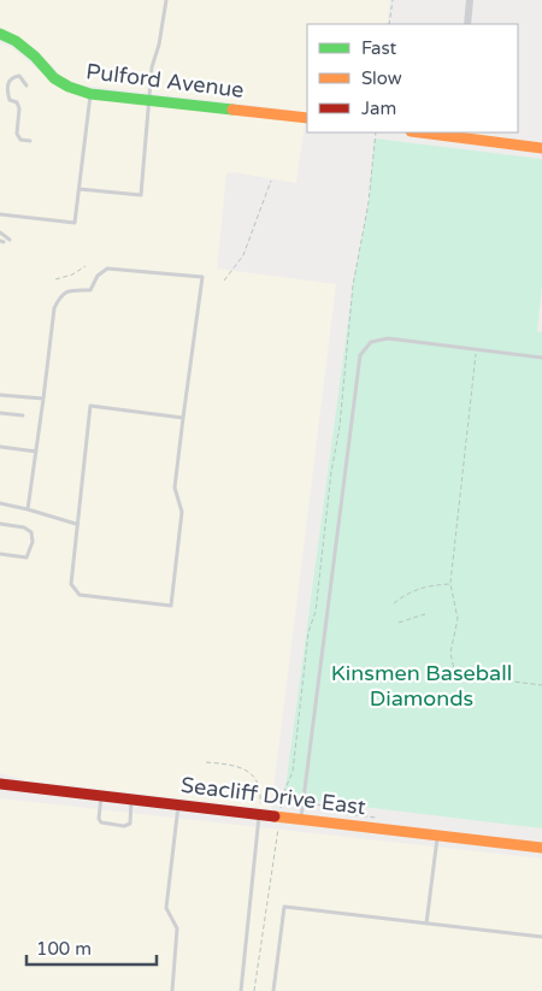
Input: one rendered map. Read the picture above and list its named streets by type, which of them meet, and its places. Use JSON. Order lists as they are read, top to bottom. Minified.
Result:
{"streets":{"main road":["Pulford Avenue","Seacliff Drive East"]},"parks":["Kinsmen Baseball Diamonds"],"legend":["Fast","Slow","Jam"],"scale_bar":"100 m"}
